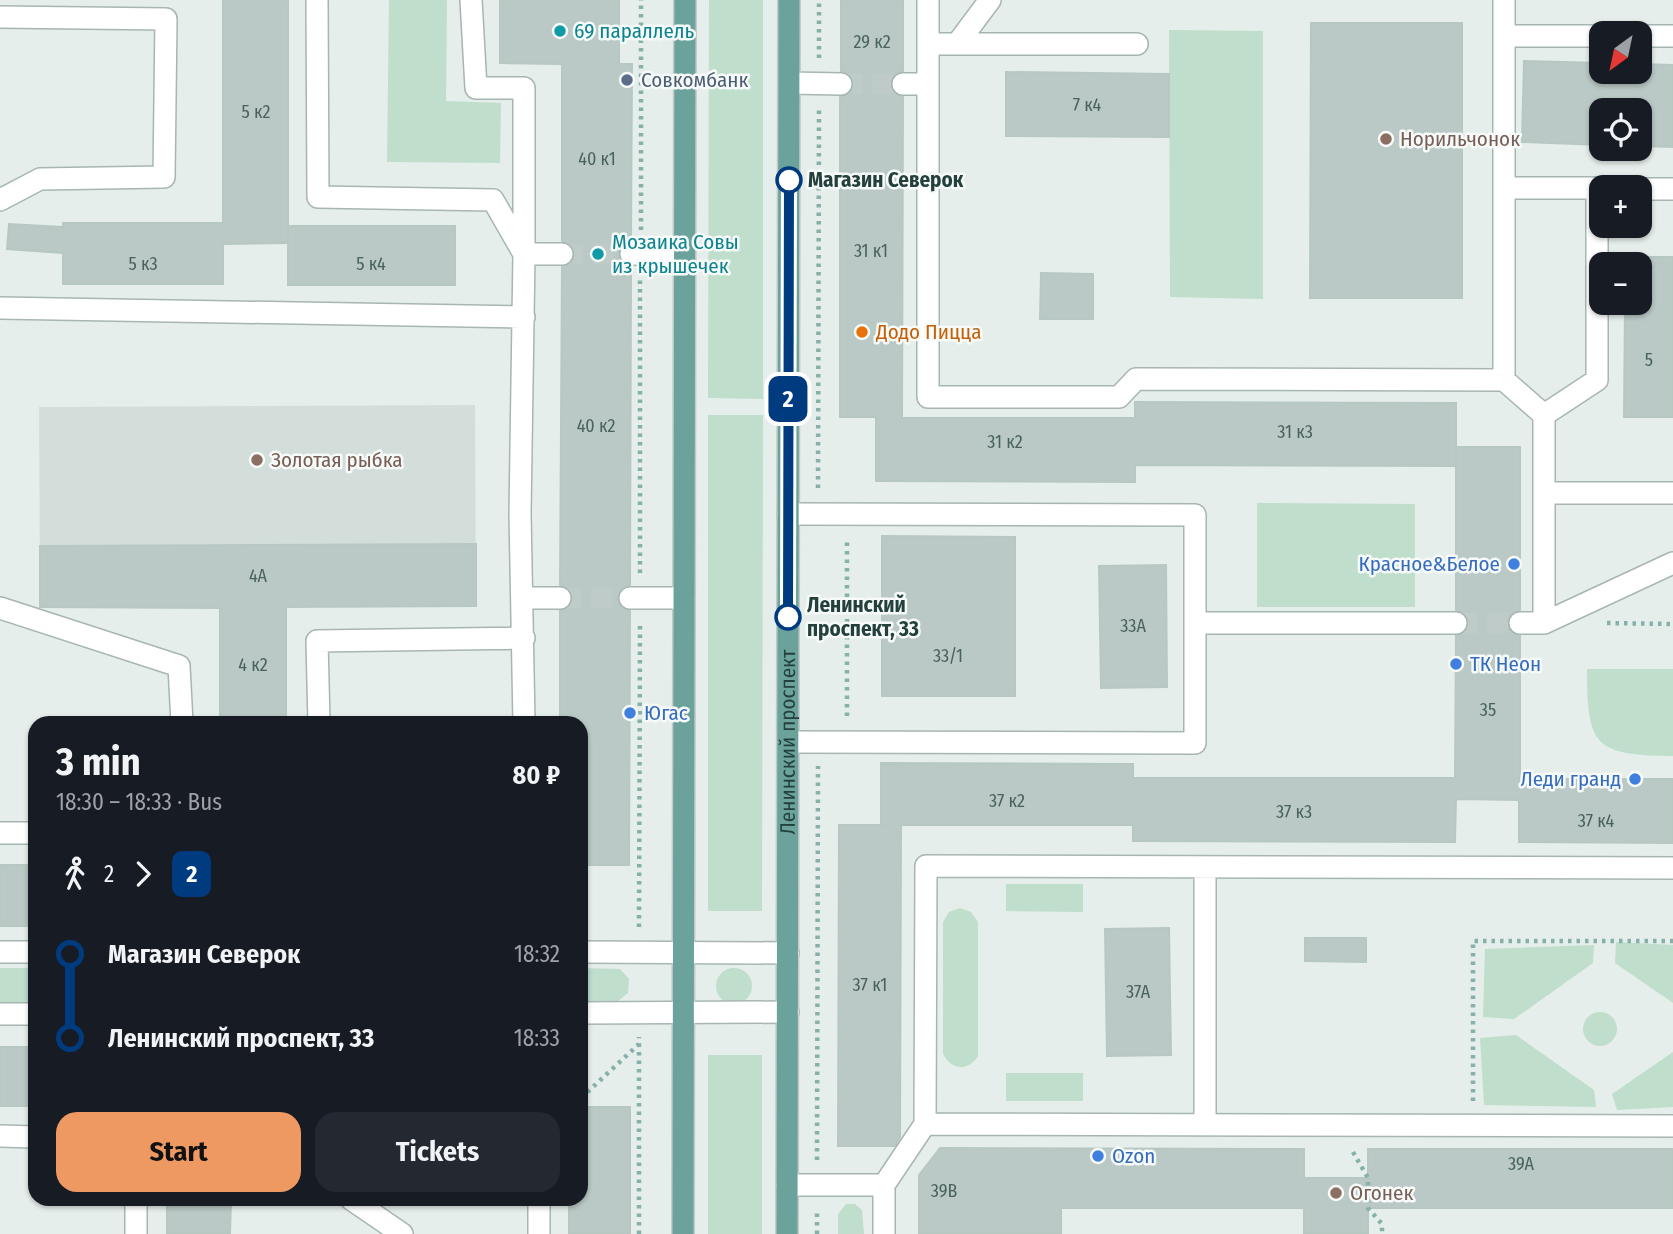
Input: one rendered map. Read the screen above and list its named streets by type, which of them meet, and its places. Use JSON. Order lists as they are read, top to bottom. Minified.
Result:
{"streets":{"main road":["Ленинский проспект"]},"places":["69 параллель","Совкомбанк","Норильчонок","Магазин Северок","Мозаика Совы из крышечек","Додо Пицца","Золотая рыбка","Красное&Белое","Ленинский проспект, 33","ТК Неон","Югас","Леди гранд","Ozon","Огонек"],"lines":["bus line 2"],"house_numbers":["29 к2","7 к4","5 к2","40 к1","31 к1","5 к3","5 к4","5","40 к2","31 к3","31 к2","4А","33А","33/1","4 к2","35","37 к2","37 к3","37 к4","37 к1","37А","39А","39В"],"north":"bottom left","page":{"on_map":"2","map_buttons":["+","−"],"heading":["3 min","18:30 – 18:33 · Bus","80 ₽"],"legs":["2","2"],"list":[{"name":"Магазин Северок","value":"18:32"},{"name":"Ленинский проспект, 33","value":"18:33"}],"buttons":["Start","Tickets"]}}
